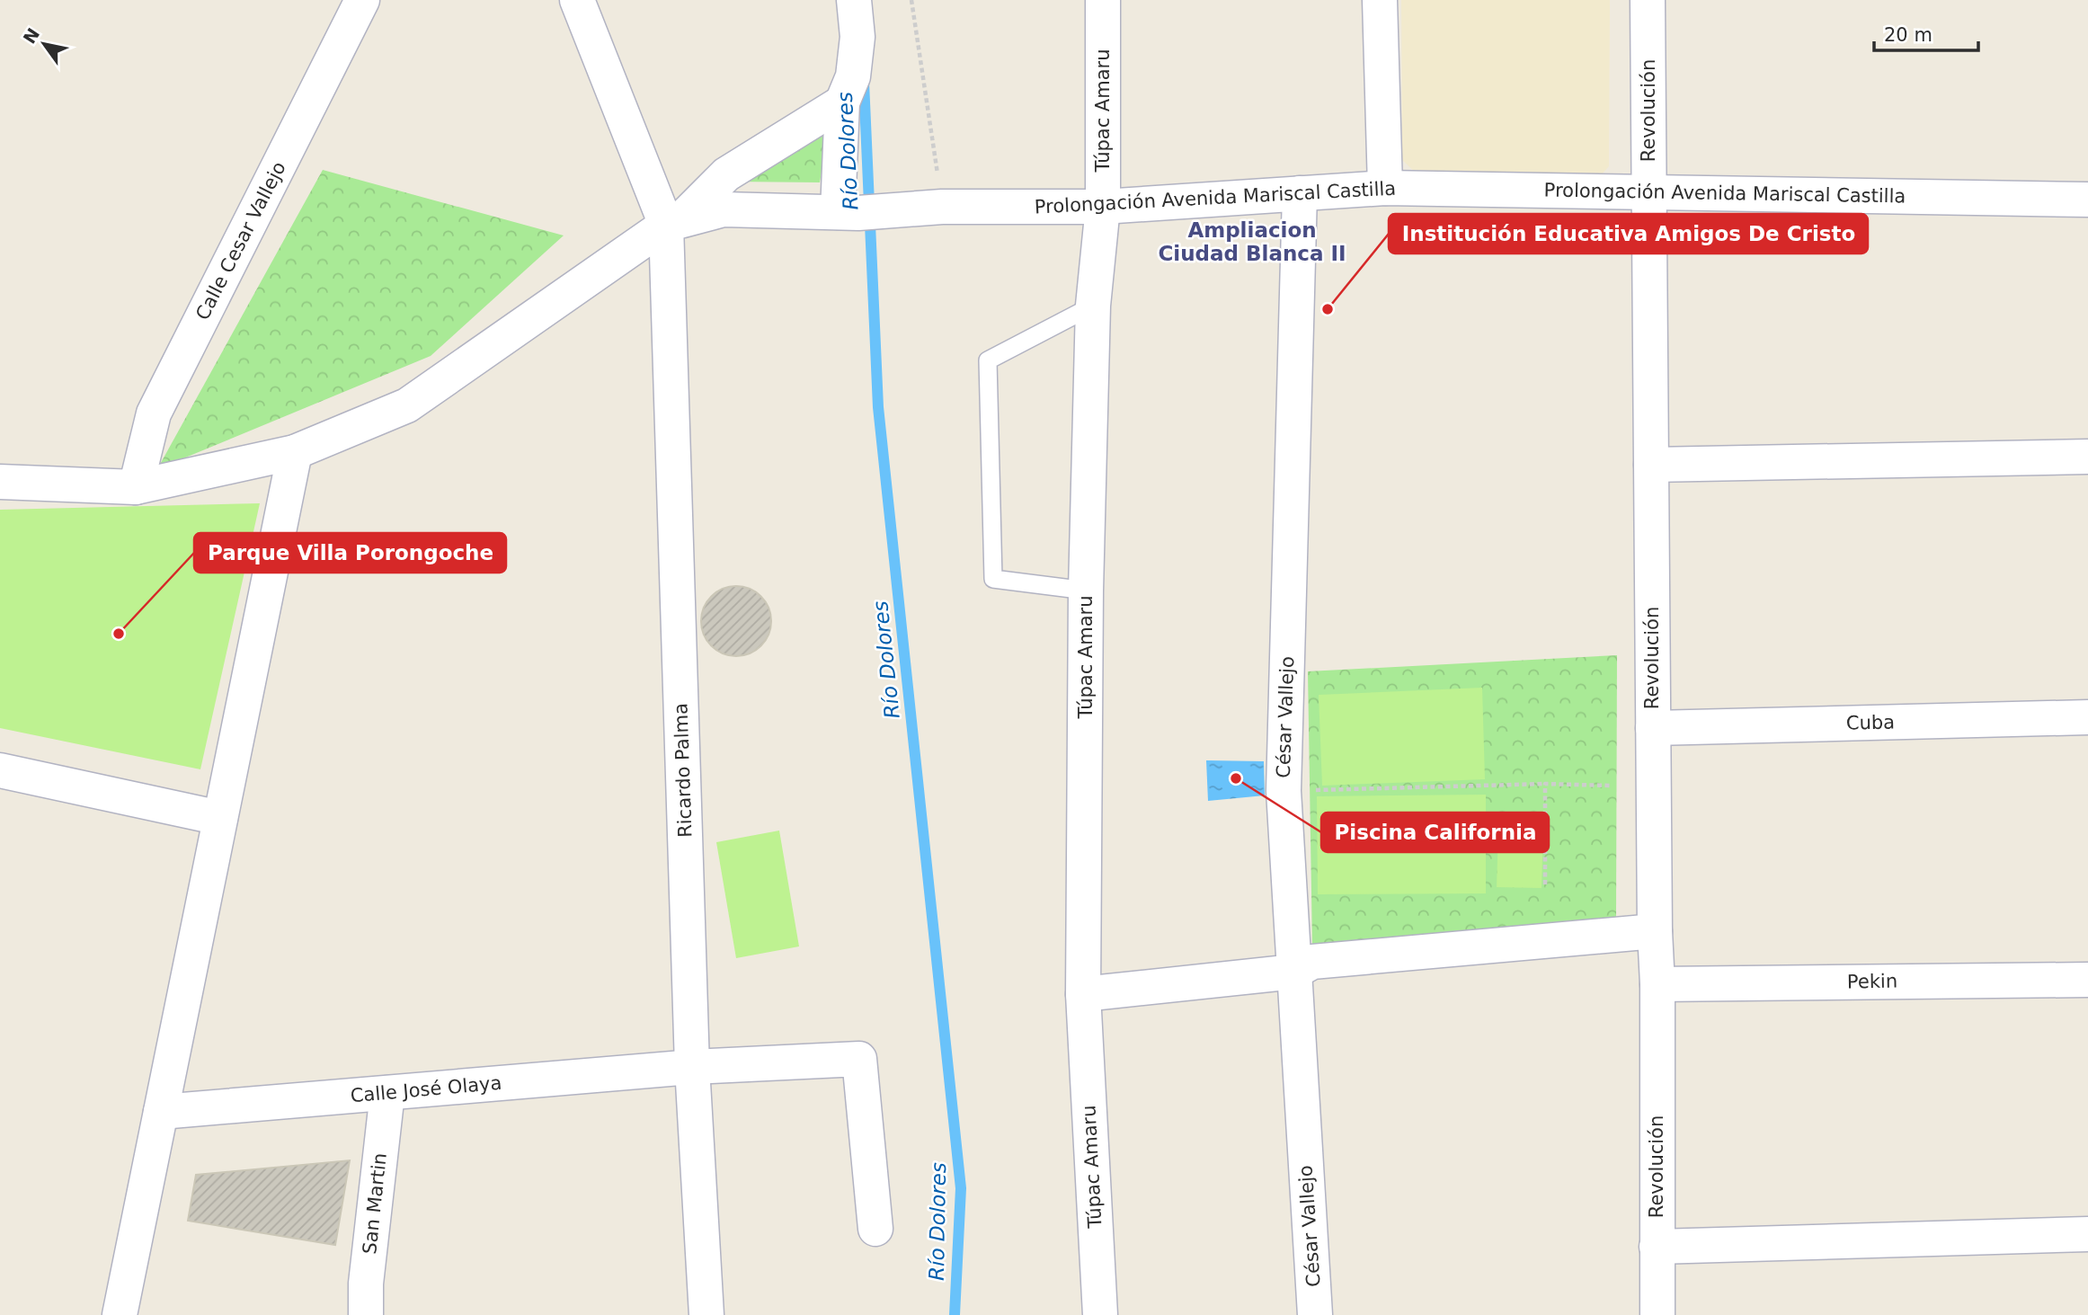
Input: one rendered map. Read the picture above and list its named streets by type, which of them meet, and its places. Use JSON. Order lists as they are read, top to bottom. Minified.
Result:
{"streets":{"street":["Túpac Amaru","Revolución","Prolongación Avenida Mariscal Castilla","Calle Cesar Vallejo","César Vallejo","Cuba","Ricardo Palma","Pekin","Calle José Olaya","San Martin"]},"crossings":[["Túpac Amaru","Prolongación Avenida Mariscal Castilla"],["Revolución","Prolongación Avenida Mariscal Castilla"],["Revolución","Cuba"],["Revolución","Pekin"],["Prolongación Avenida Mariscal Castilla","Calle Cesar Vallejo"],["Prolongación Avenida Mariscal Castilla","César Vallejo"],["Prolongación Avenida Mariscal Castilla","Ricardo Palma"],["Ricardo Palma","Calle José Olaya"],["Calle José Olaya","San Martin"]],"districts":["Ampliacion Ciudad Blanca II"],"water":["Río Dolores"],"places":["Institución Educativa Amigos De Cristo","Parque Villa Porongoche","Piscina California"],"scale_bar":"20 m","north":"top left"}
